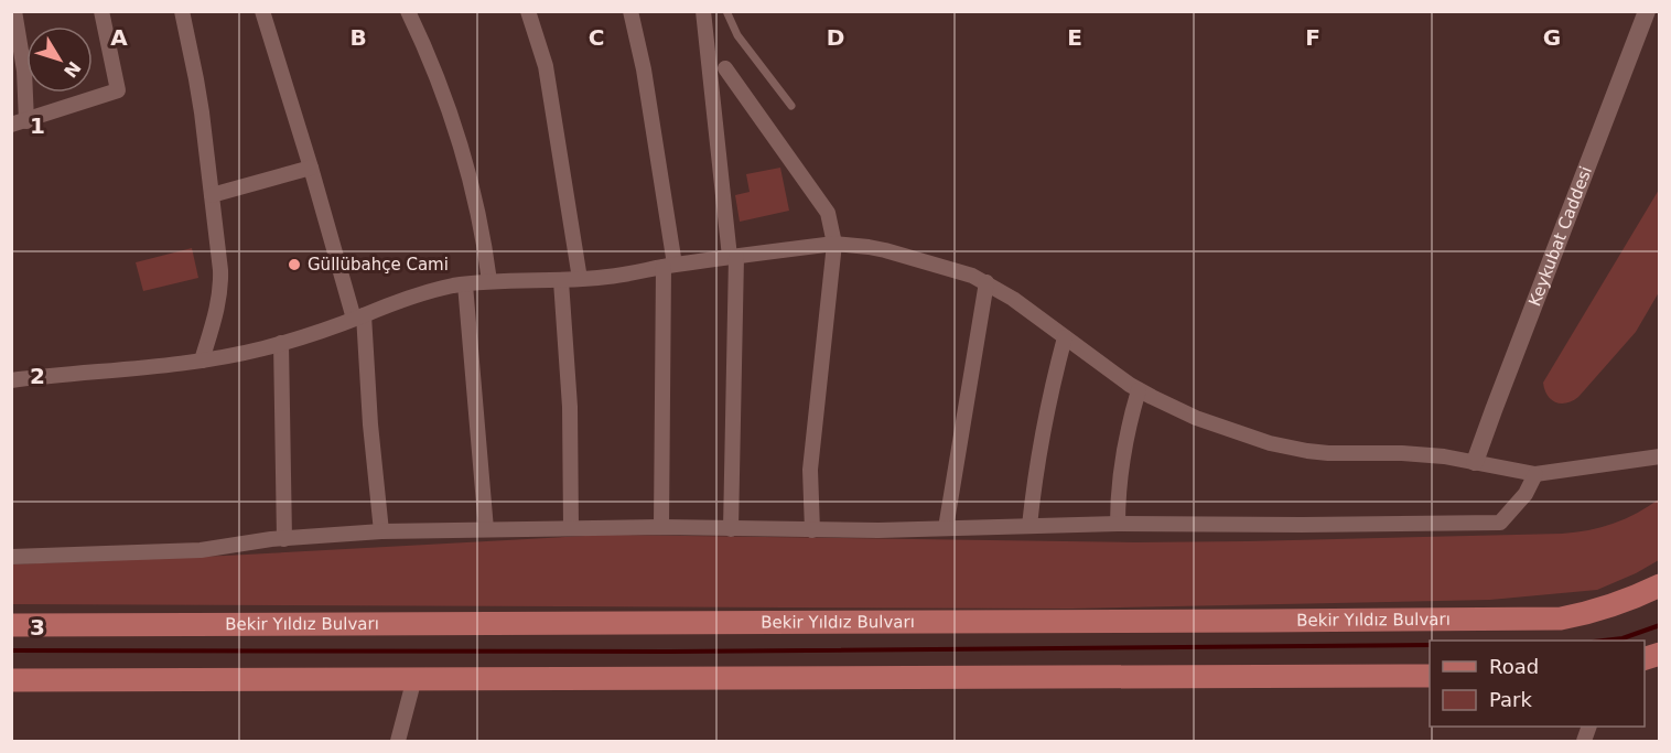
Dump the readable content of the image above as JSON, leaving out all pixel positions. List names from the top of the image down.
{
  "streets": {
    "main road": ["Bekir Yıldız Bulvarı"],
    "street": ["Keykubat Caddesi"]
  },
  "places": ["Güllübahçe Cami"],
  "legend": ["Road", "Park"],
  "north": "bottom right",
  "grid": {
    "columns": [
      "A",
      "B",
      "C",
      "D",
      "E",
      "F",
      "G"
    ],
    "rows": ["1", "2", "3"]
  }
}
